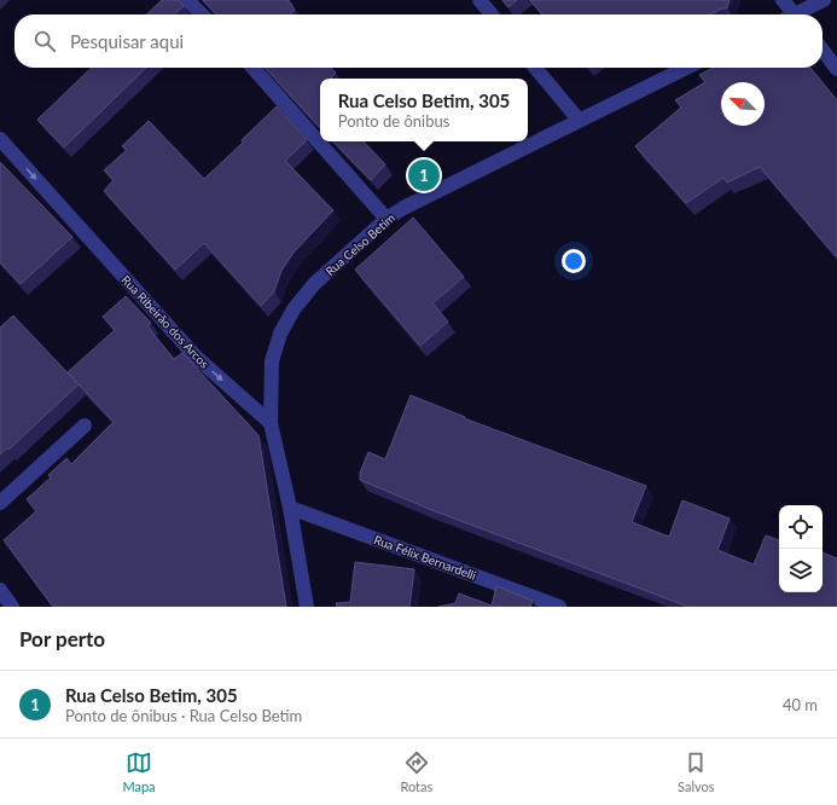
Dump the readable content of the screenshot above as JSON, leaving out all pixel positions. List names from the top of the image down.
{
  "streets": {
    "street": ["Rua Celso Betim", "Rua Ribeirão dos Arcos", "Rua Félix Bernardelli"]
  },
  "crossings": [
    ["Rua Celso Betim", "Rua Ribeirão dos Arcos"]
  ],
  "one_way": ["Rua Ribeirão dos Arcos"],
  "north": "top left",
  "page": {
    "search": "Pesquisar aqui",
    "popup": ["Rua Celso Betim, 305", "Ponto de ônibus"],
    "pins": "1",
    "heading": "Por perto",
    "list": [
      {
        "mark": "1",
        "name": "Rua Celso Betim, 305",
        "note": "Ponto de ônibus · Rua Celso Betim",
        "value": "40 m"
      }
    ],
    "nav": ["Mapa", "Rotas", "Salvos"]
  }
}
